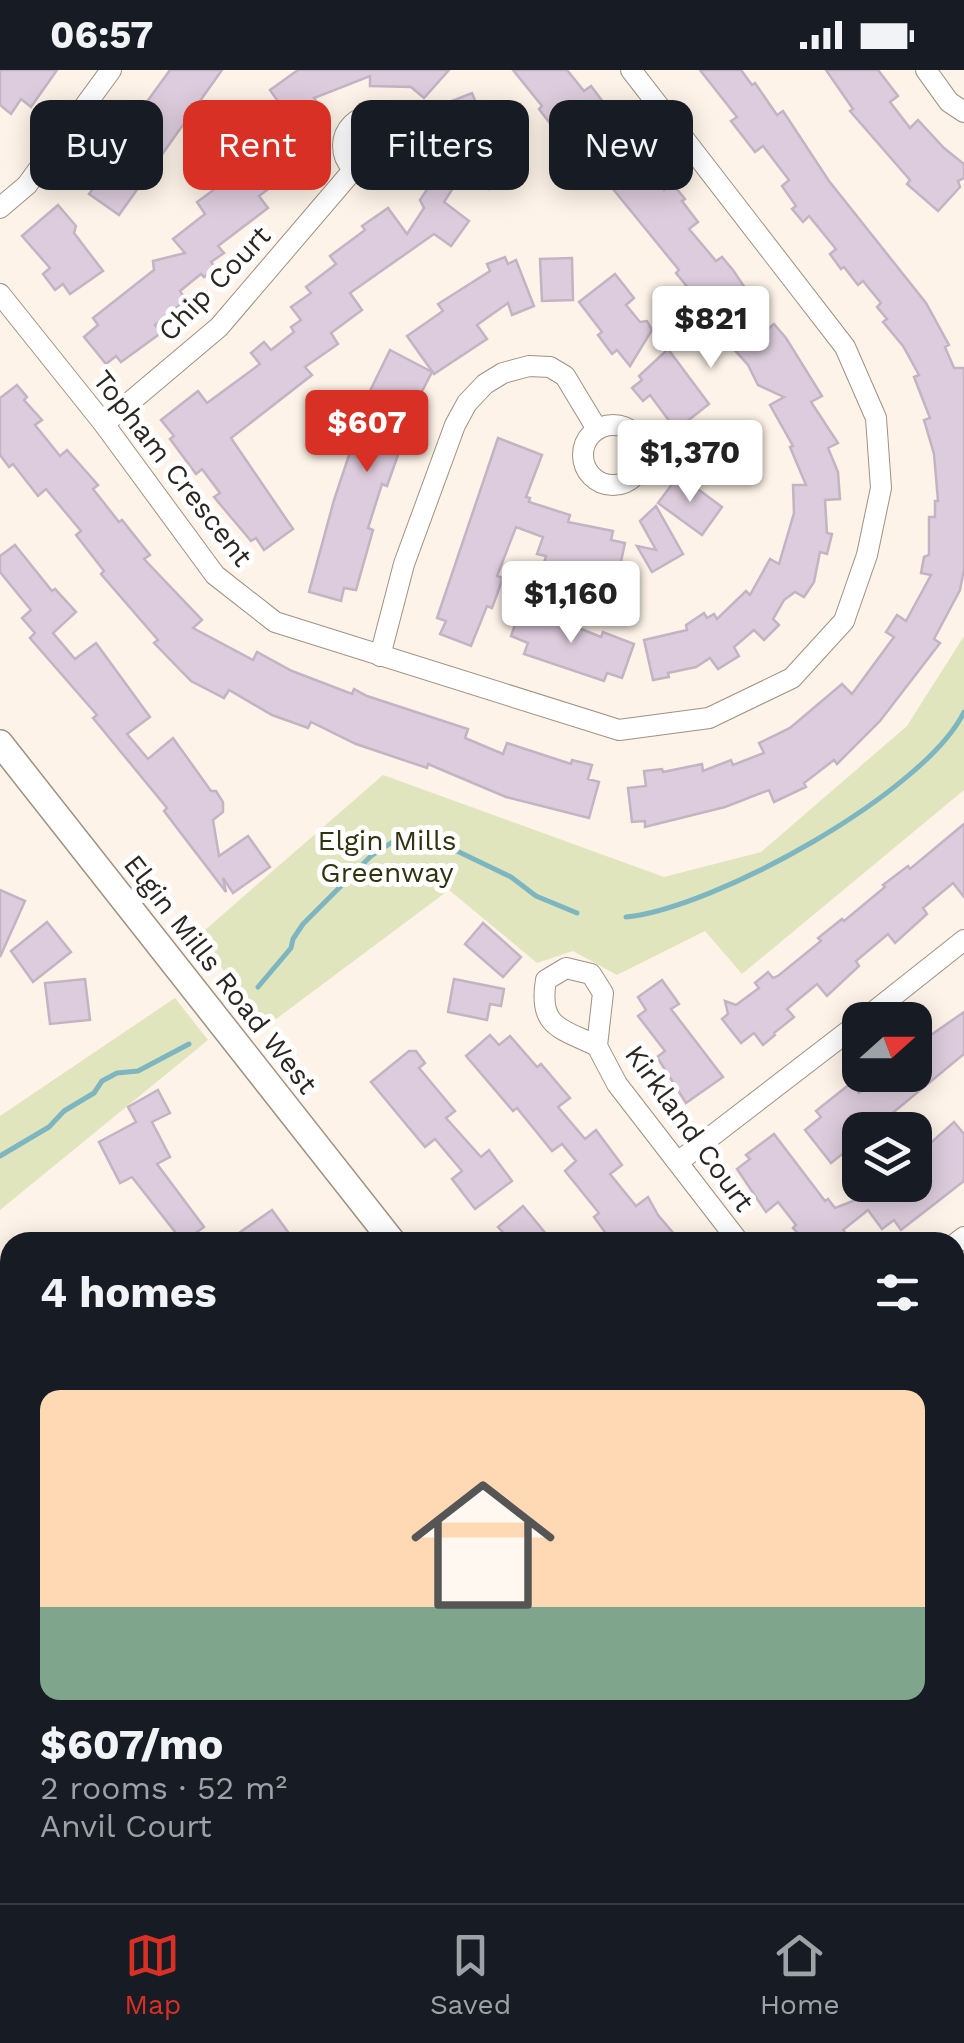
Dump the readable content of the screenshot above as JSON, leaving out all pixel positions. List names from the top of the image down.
{
  "streets": {
    "main road": ["Elgin Mills Road West"],
    "street": ["Chip Court", "Topham Crescent", "Kirkland Court"]
  },
  "crossings": [
    ["Chip Court", "Topham Crescent"]
  ],
  "parks": ["Elgin Mills Greenway"],
  "north": "right",
  "page": {
    "status": "06:57",
    "chip": [
      "Buy",
      "Rent",
      "Filters",
      "New"
    ],
    "price": [
      "$821",
      "$607",
      "$1,370",
      "$1,160"
    ],
    "heading": "4 homes",
    "list": [
      {
        "name": "$607/mo",
        "note": "2 rooms · 52 m² · Anvil Court"
      }
    ],
    "tabs": ["Map", "Saved", "Home"]
  }
}
